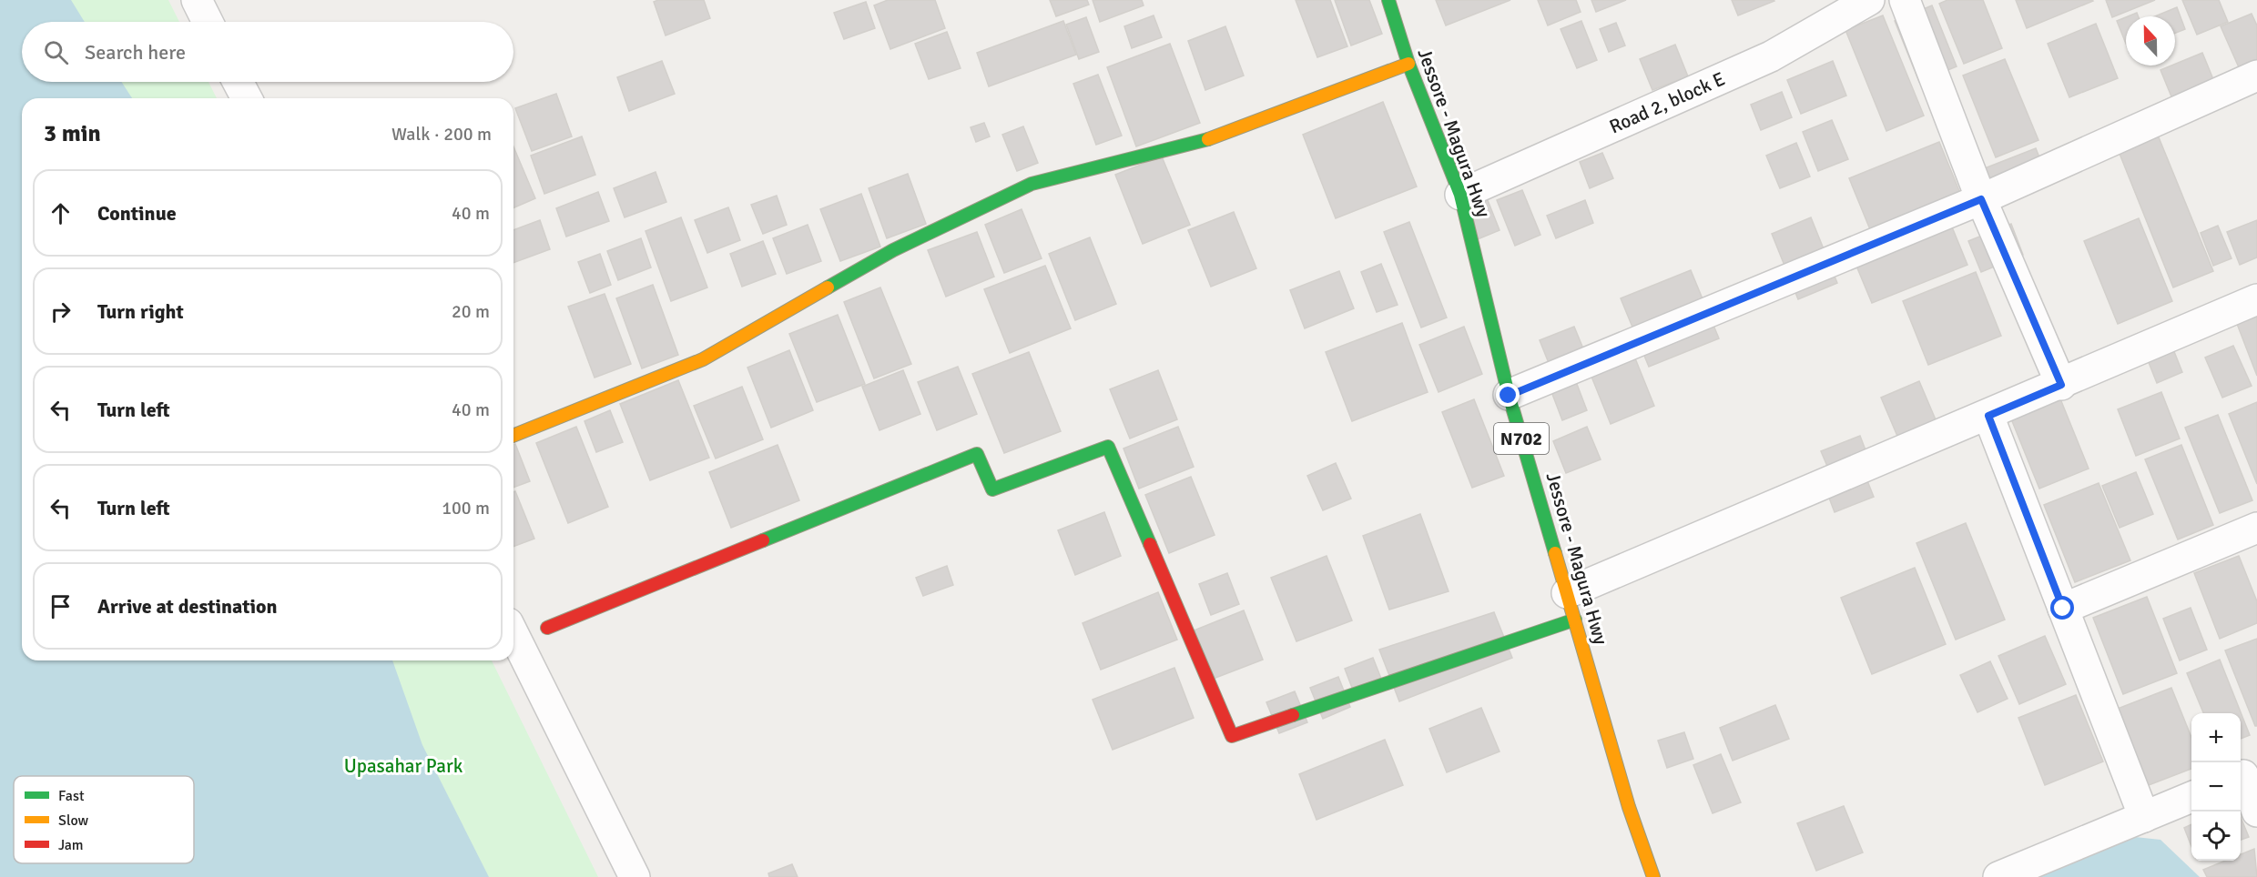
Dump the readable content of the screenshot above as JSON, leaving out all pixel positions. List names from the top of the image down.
{
  "streets": {
    "main road": ["Jessore - Magura Hwy", "N702"],
    "street": ["Road 2, block E"]
  },
  "crossings": [
    ["Road 2, block E", "Jessore - Magura Hwy"]
  ],
  "parks": ["Upasahar Park"],
  "legend": ["Fast", "Slow", "Jam"],
  "north": "top",
  "page": {
    "search": "Search here",
    "heading": ["3 min", "Walk · 200 m"],
    "list": [
      ["Continue", "40 m"],
      ["Turn right", "20 m"],
      ["Turn left", "40 m"],
      ["Turn left", "100 m"],
      "Arrive at destination"
    ],
    "map_buttons": ["+", "−"]
  }
}
